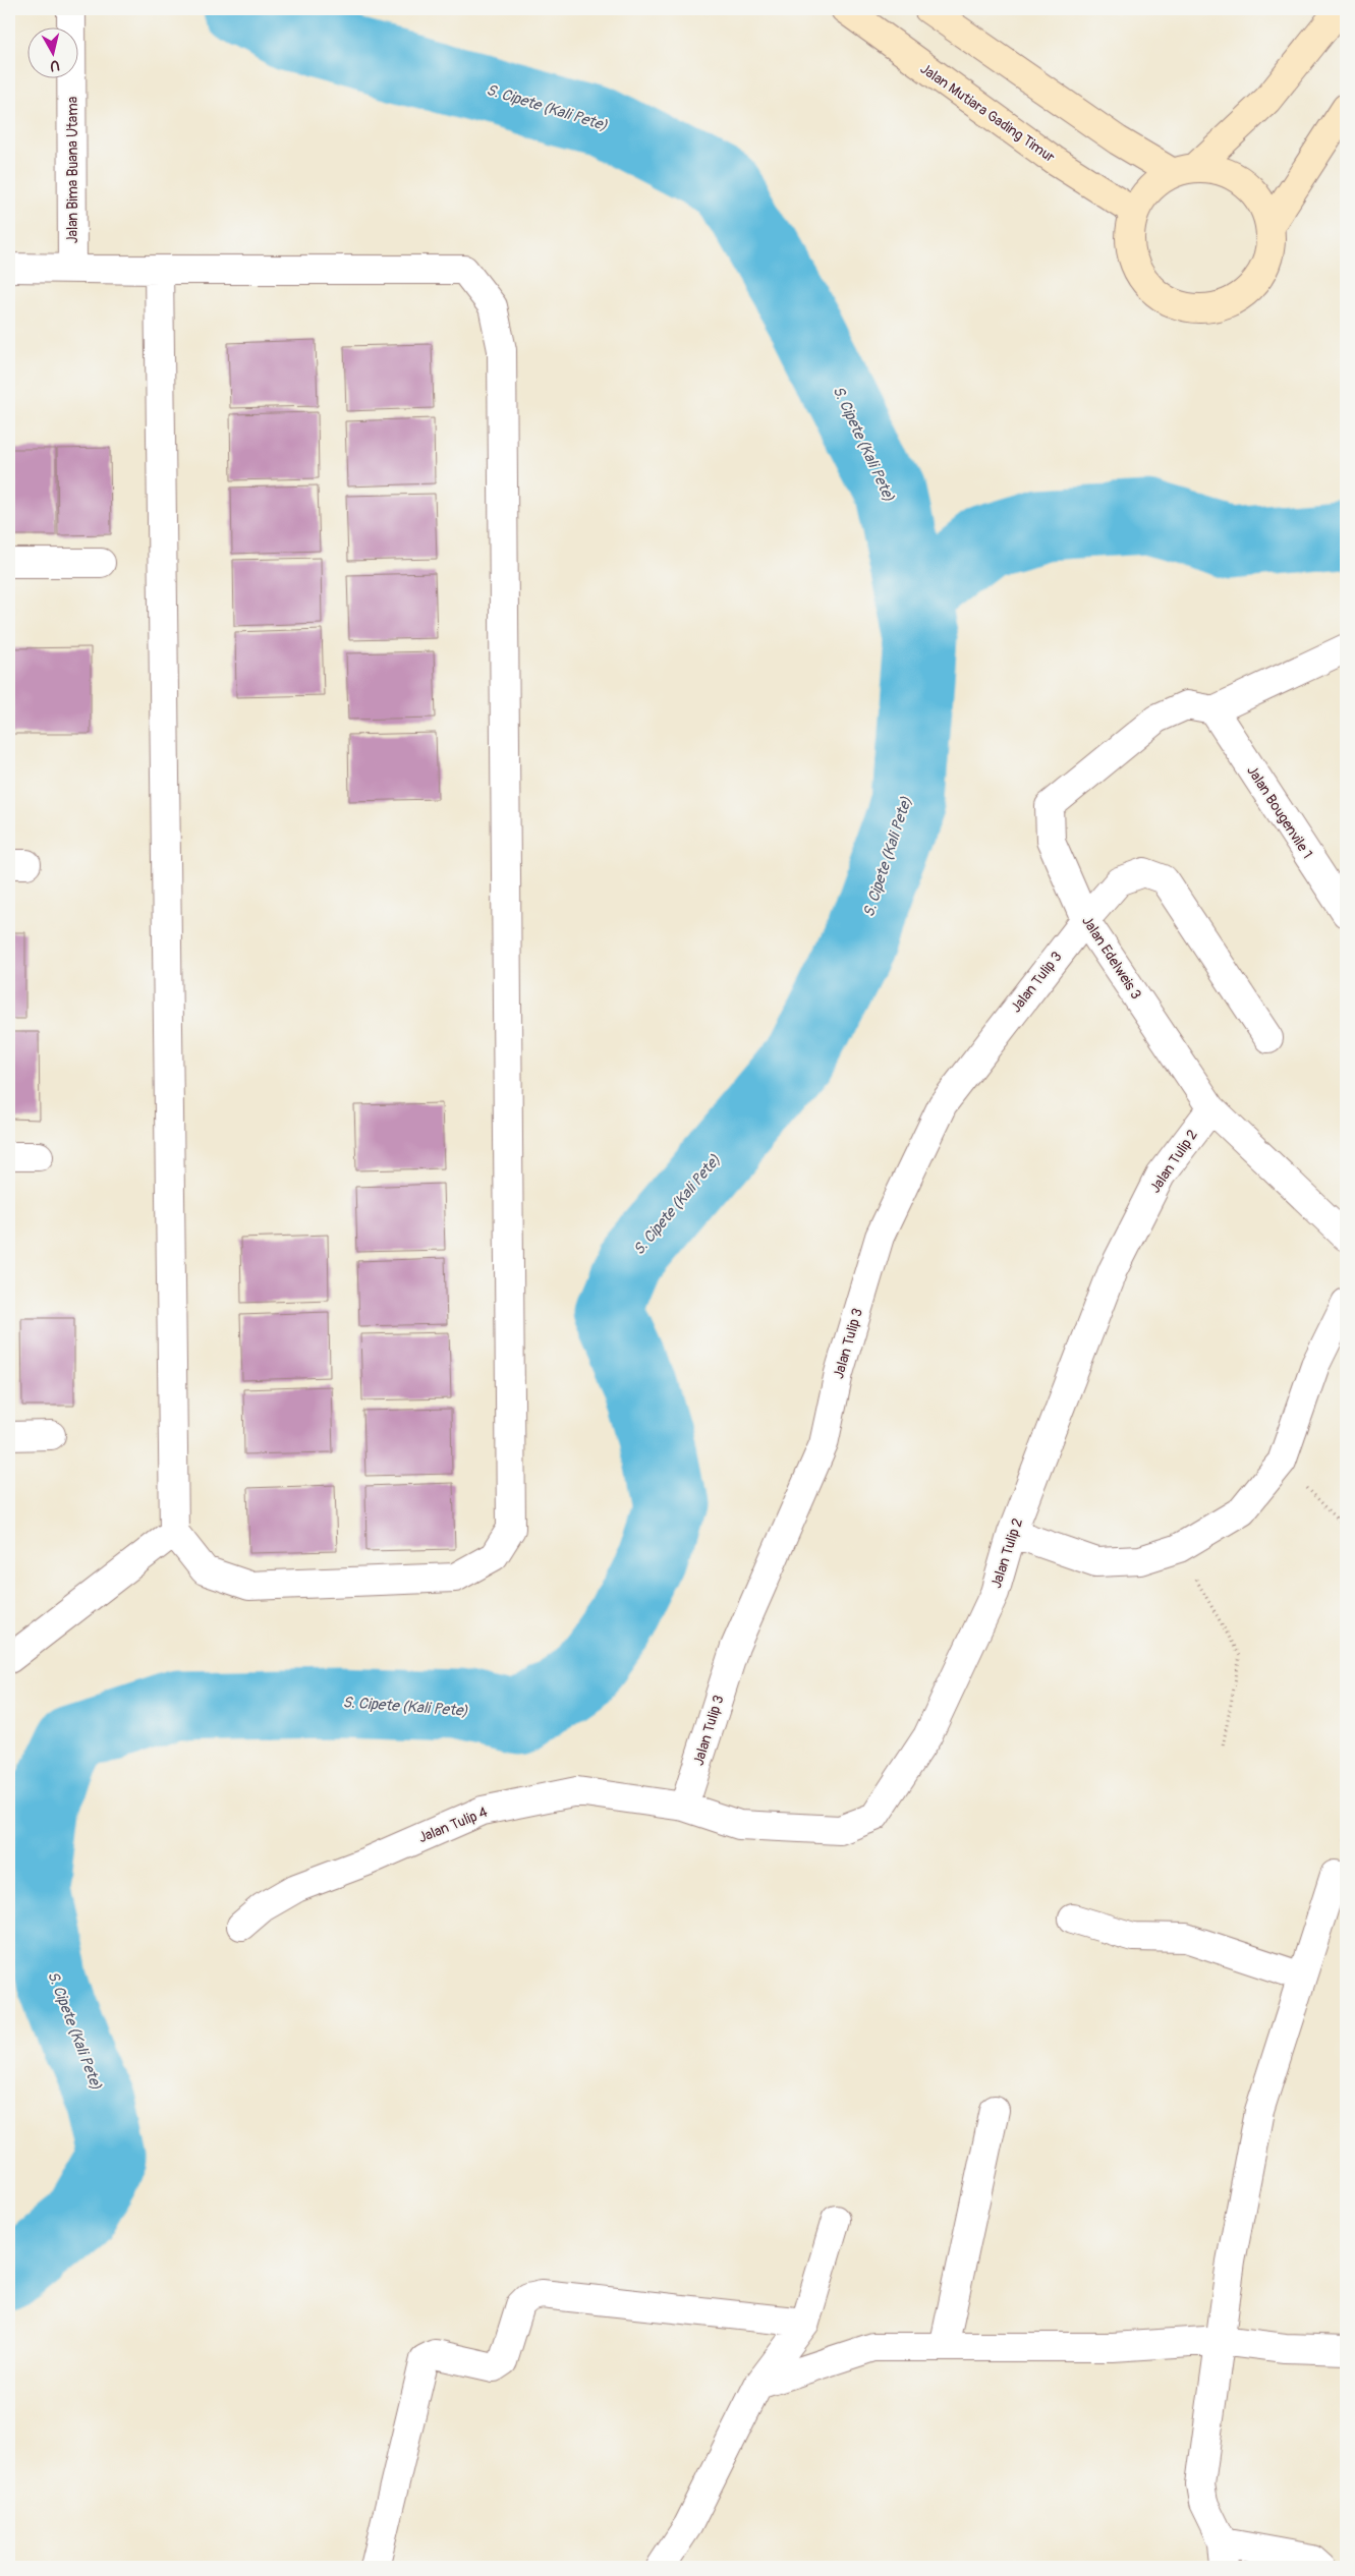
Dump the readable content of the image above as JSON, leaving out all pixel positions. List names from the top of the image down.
{
  "streets": {
    "main road": ["Jalan Mutiara Gading Timur"],
    "street": [
      "Jalan Bima Buana Utama",
      "Jalan Bougenvile 1",
      "Jalan Edelweis 3",
      "Jalan Tulip 3",
      "Jalan Tulip 2",
      "Jalan Tulip 4"
    ]
  },
  "crossings": [
    ["Jalan Bougenvile 1", "Jalan Edelweis 3"],
    ["Jalan Edelweis 3", "Jalan Tulip 3"],
    ["Jalan Edelweis 3", "Jalan Tulip 2"],
    ["Jalan Tulip 3", "Jalan Tulip 2"],
    ["Jalan Tulip 3", "Jalan Tulip 4"],
    ["Jalan Tulip 2", "Jalan Tulip 4"]
  ],
  "water": ["S. Cipete (Kali Pete)"],
  "north": "bottom"
}
